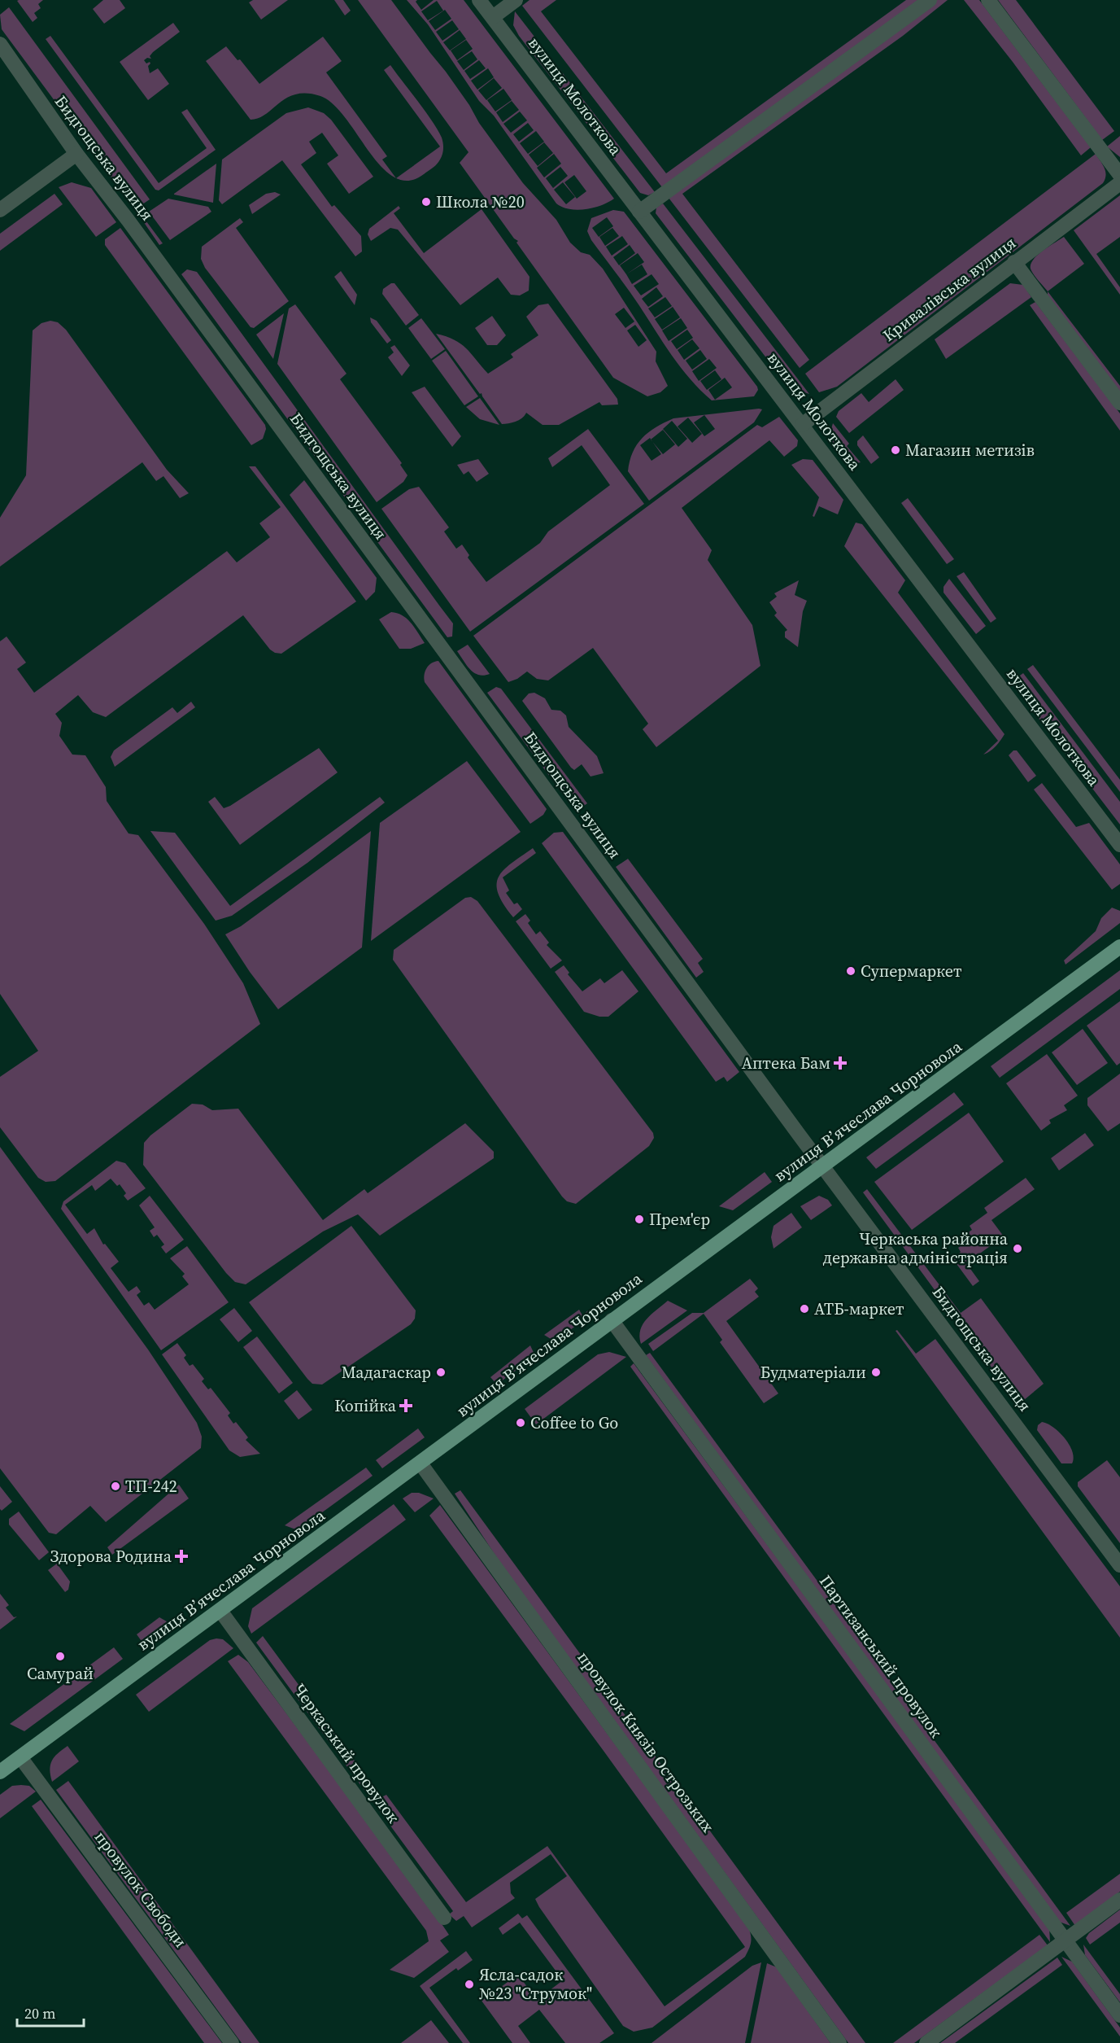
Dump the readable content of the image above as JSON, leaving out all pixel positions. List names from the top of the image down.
{
  "streets": {
    "main road": ["вулиця Вʼячеслава Чорновола"],
    "street": [
      "вулиця Молоткова",
      "Бидгощська вулиця",
      "Кривалівська вулиця",
      "Партизанський провулок",
      "провулок Князів Острозьких",
      "Черкаський провулок",
      "провулок Свободи"
    ]
  },
  "crossings": [
    ["вулиця Молоткова", "Кривалівська вулиця"],
    ["Бидгощська вулиця", "вулиця Вʼячеслава Чорновола"],
    ["вулиця Вʼячеслава Чорновола", "Партизанський провулок"],
    ["вулиця Вʼячеслава Чорновола", "провулок Князів Острозьких"],
    ["вулиця Вʼячеслава Чорновола", "Черкаський провулок"],
    ["вулиця Вʼячеслава Чорновола", "провулок Свободи"]
  ],
  "places": {
    "other": [
      "Школа №20",
      "Магазин метизів",
      "Супермаркет",
      "Прем'єр",
      "Черкаська районна державна адміністрація",
      "АТБ-маркет",
      "Мадагаскар",
      "Будматеріали",
      "Coffee to Go",
      "ТП-242",
      "Самурай",
      "Ясла-садок №23 \"Струмок\""
    ],
    "health": ["Аптека Бам", "Копійка", "Здорова Родина"]
  },
  "scale_bar": "20 m"
}
